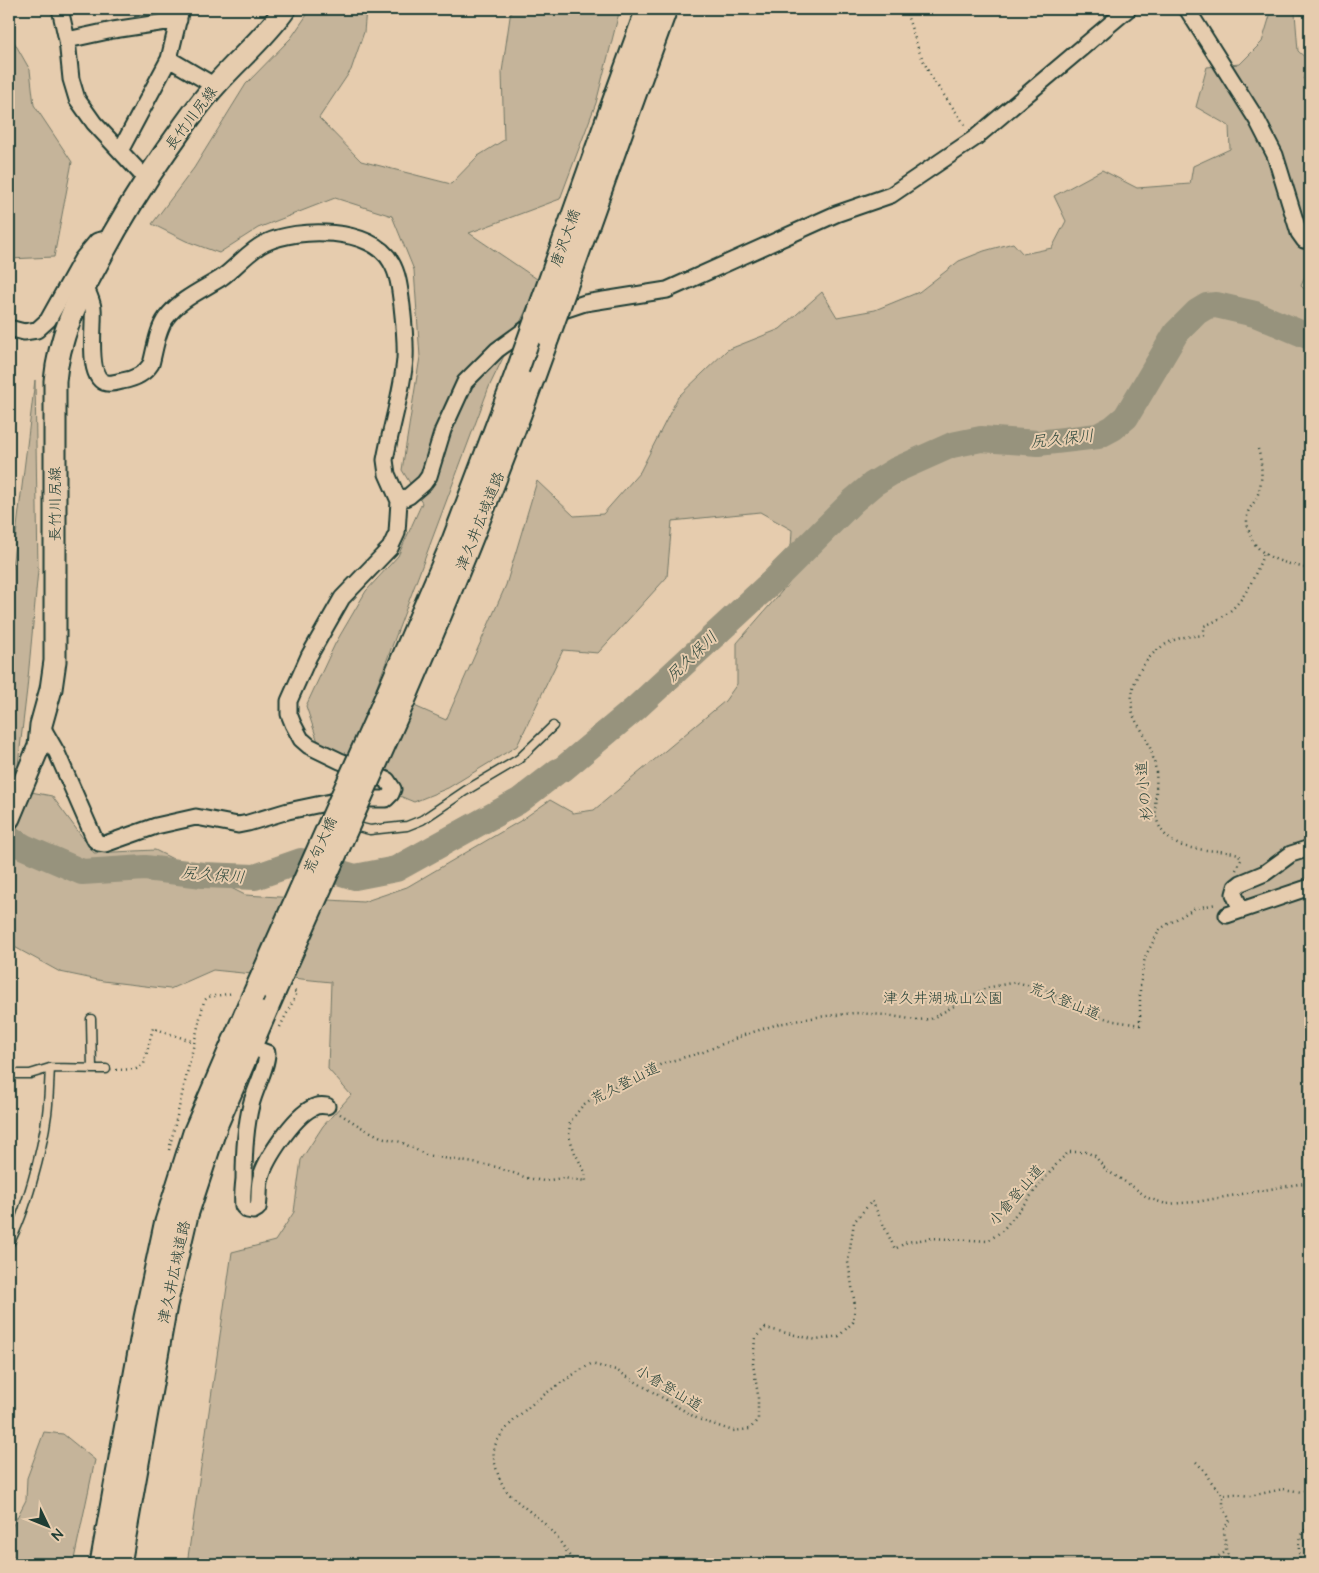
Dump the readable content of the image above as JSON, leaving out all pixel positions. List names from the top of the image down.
{
  "streets": {
    "main road": [
      "長竹川尻線",
      "唐沢大橋",
      "津久井広域道路",
      "荒句大橋"
    ],
    "path": ["杉の小道", "荒久登山道", "小倉登山道"]
  },
  "crossings": [
    ["唐沢大橋", "津久井広域道路"],
    ["津久井広域道路", "荒句大橋"]
  ],
  "water": ["尻久保川"],
  "parks": ["津久井湖城山公園"],
  "north": "bottom right"
}
